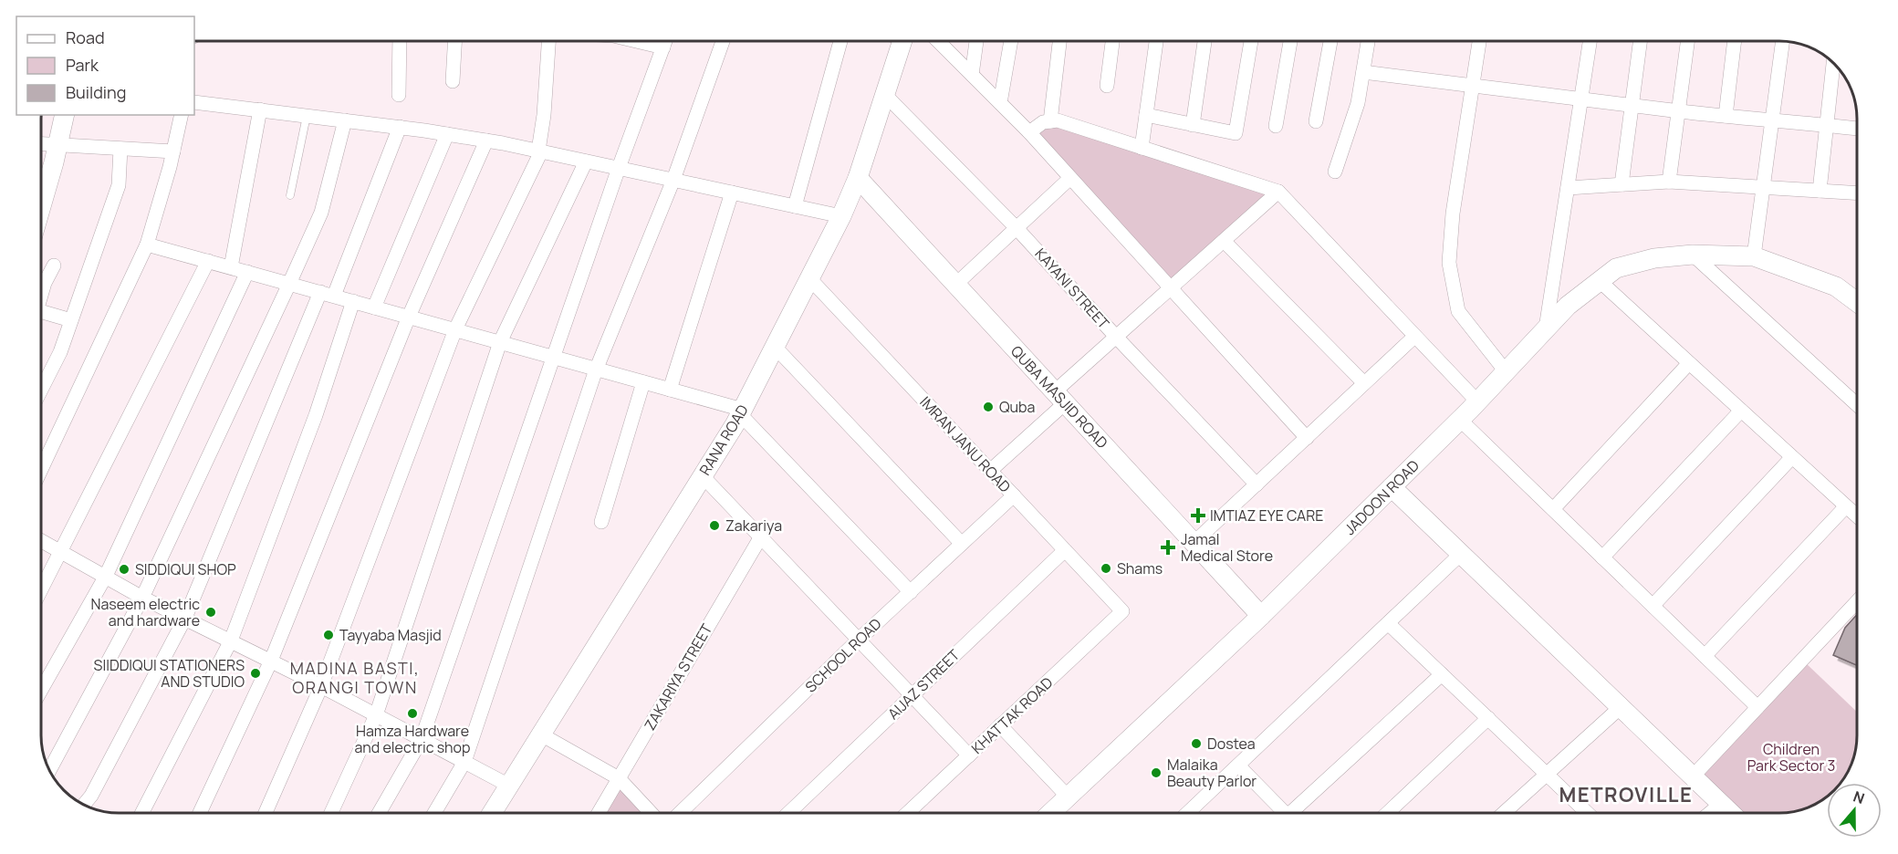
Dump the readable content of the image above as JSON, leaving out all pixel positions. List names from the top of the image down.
{
  "streets": {
    "street": [
      "KAYANI STREET",
      "QUBA MASJID ROAD",
      "RANA ROAD",
      "IMRAN JANU ROAD",
      "JADOON ROAD",
      "SCHOOL ROAD",
      "ZAKARIYA STREET",
      "AIJAZ STREET",
      "KHATTAK ROAD"
    ]
  },
  "crossings": [
    ["KAYANI STREET", "RANA ROAD"],
    ["QUBA MASJID ROAD", "RANA ROAD"],
    ["QUBA MASJID ROAD", "JADOON ROAD"],
    ["RANA ROAD", "IMRAN JANU ROAD"],
    ["IMRAN JANU ROAD", "SCHOOL ROAD"],
    ["IMRAN JANU ROAD", "AIJAZ STREET"],
    ["IMRAN JANU ROAD", "KHATTAK ROAD"]
  ],
  "districts": ["MADINA BASTI, ORANGI TOWN", "METROVILLE"],
  "parks": ["Children Park Sector 3"],
  "places": {
    "other": [
      "Quba",
      "Zakariya",
      "Shams",
      "SIDDIQUI SHOP",
      "Naseem electric and hardware",
      "Tayyaba Masjid",
      "SIIDDIQUI STATIONERS AND STUDIO",
      "Hamza Hardware and electric shop",
      "Dostea",
      "Malaika Beauty Parlor"
    ],
    "health": ["IMTIAZ EYE CARE", "Jamal Medical Store"]
  },
  "legend": ["Road", "Park", "Building"],
  "north": "top"
}
